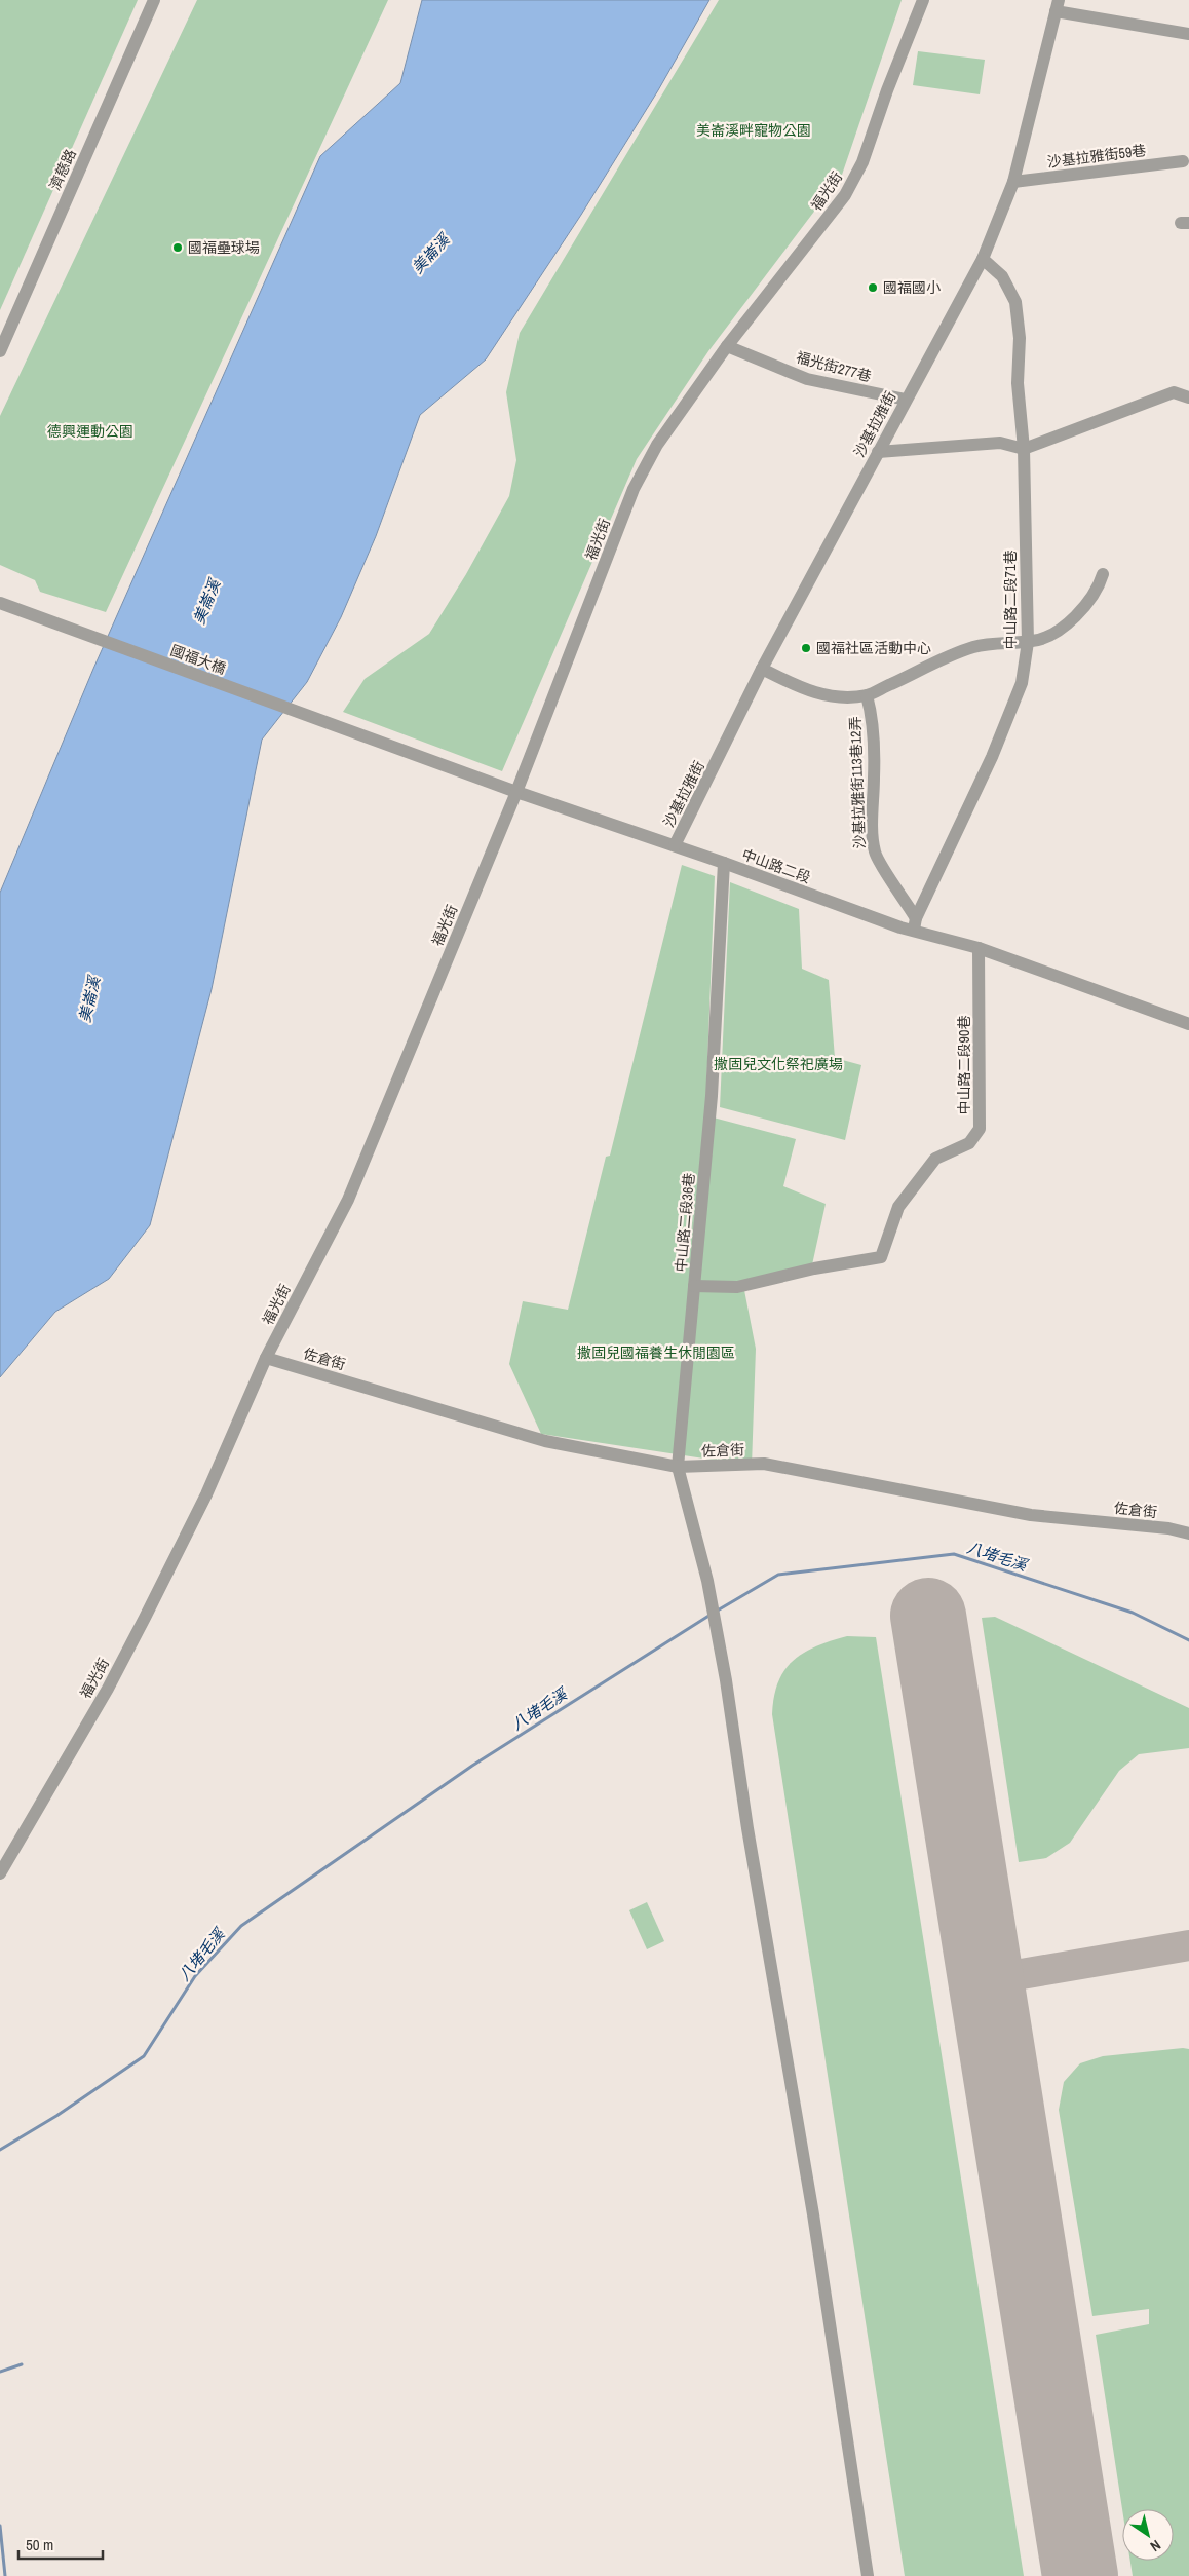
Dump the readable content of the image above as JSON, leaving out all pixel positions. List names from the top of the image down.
{
  "streets": {
    "street": [
      "沙基拉雅街59巷",
      "濟慈路",
      "福光街",
      "福光街277巷",
      "沙基拉雅街",
      "中山路二段71巷",
      "國福大橋",
      "沙基拉雅街113巷12弄",
      "中山路二段",
      "中山路二段90巷",
      "中山路二段36巷",
      "佐倉街"
    ]
  },
  "crossings": [
    ["沙基拉雅街59巷", "沙基拉雅街"],
    ["福光街", "福光街277巷"],
    ["福光街", "中山路二段"],
    ["福光街", "佐倉街"],
    ["福光街277巷", "沙基拉雅街"],
    ["沙基拉雅街", "中山路二段71巷"],
    ["沙基拉雅街", "中山路二段"],
    ["中山路二段71巷", "沙基拉雅街113巷12弄"],
    ["中山路二段71巷", "中山路二段"],
    ["國福大橋", "中山路二段"],
    ["沙基拉雅街113巷12弄", "中山路二段"],
    ["中山路二段", "中山路二段90巷"],
    ["中山路二段", "中山路二段36巷"],
    ["中山路二段90巷", "中山路二段36巷"],
    ["中山路二段36巷", "佐倉街"]
  ],
  "water": ["美崙溪", "八堵毛溪"],
  "parks": [
    "美崙溪畔寵物公園",
    "德興運動公園",
    "撒固兒文化祭祀廣場",
    "撒固兒國福養生休閒園區"
  ],
  "places": ["國福壘球場", "國福國小", "國福社區活動中心"],
  "scale_bar": "50 m",
  "north": "bottom right"
}
